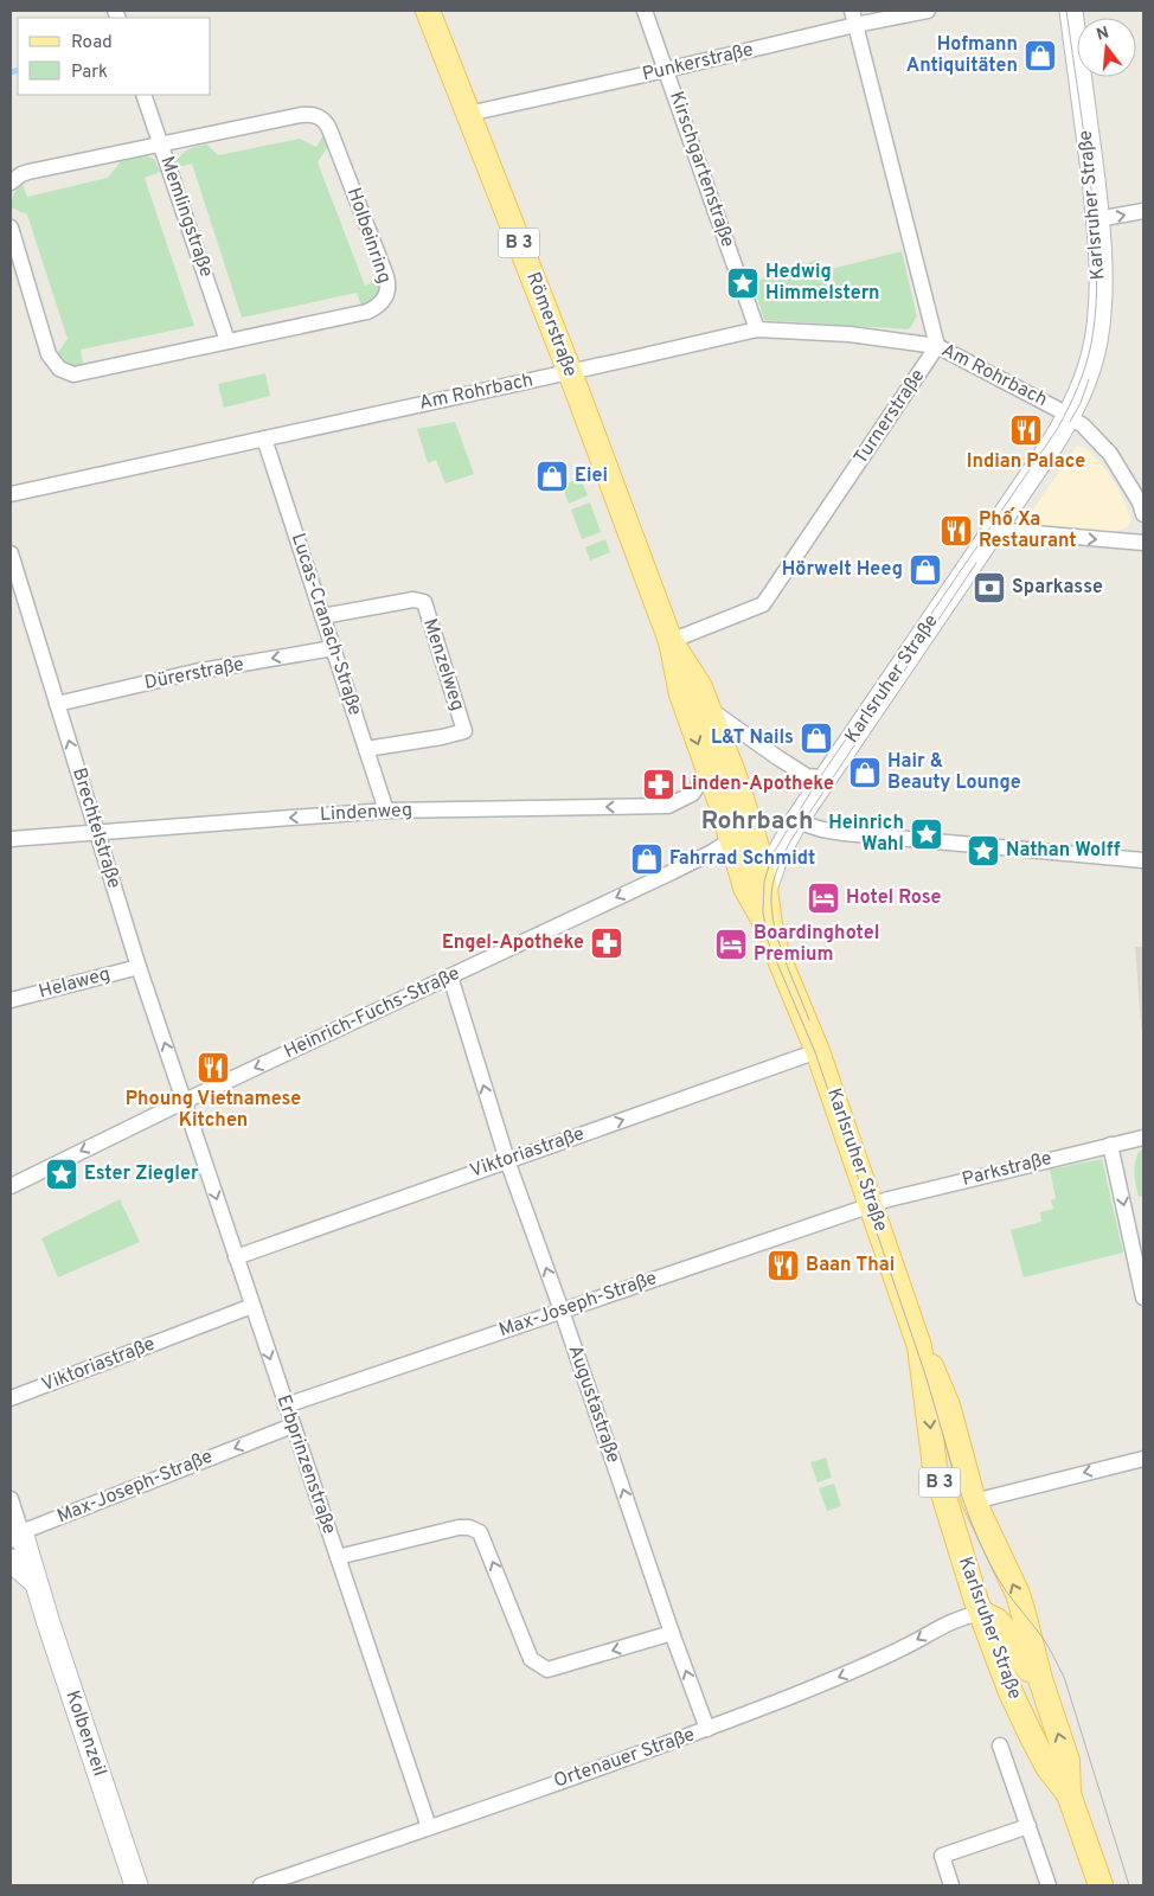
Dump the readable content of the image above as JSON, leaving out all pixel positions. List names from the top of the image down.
{
  "streets": {
    "main road": [
      "Karlsruher Straße",
      "B 3",
      "Römerstraße",
      "Kolbenzeil"
    ],
    "street": [
      "Punkerstraße",
      "Kirschgartenstraße",
      "Memlingstraße",
      "Holbeinring",
      "Am Rohrbach",
      "Turnerstraße",
      "Lucas-Cranach-Straße",
      "Menzelweg",
      "Dürerstraße",
      "Lindenweg",
      "Brechtelstraße",
      "Helaweg",
      "Heinrich-Fuchs-Straße",
      "Viktoriastraße",
      "Parkstraße",
      "Max-Joseph-Straße",
      "Augustastraße",
      "Erbprinzenstraße",
      "Ortenauer Straße"
    ]
  },
  "crossings": [
    ["Punkerstraße", "Kirschgartenstraße"],
    ["Punkerstraße", "Römerstraße"],
    ["Kirschgartenstraße", "Am Rohrbach"],
    ["Karlsruher Straße", "B 3"],
    ["Karlsruher Straße", "Römerstraße"],
    ["Karlsruher Straße", "Am Rohrbach"],
    ["Karlsruher Straße", "Viktoriastraße"],
    ["Karlsruher Straße", "Parkstraße"],
    ["Karlsruher Straße", "Max-Joseph-Straße"],
    ["Karlsruher Straße", "Ortenauer Straße"],
    ["Memlingstraße", "Holbeinring"],
    ["B 3", "Ortenauer Straße"],
    ["Römerstraße", "Am Rohrbach"],
    ["Römerstraße", "Turnerstraße"],
    ["Römerstraße", "Lindenweg"],
    ["Römerstraße", "Heinrich-Fuchs-Straße"],
    ["Am Rohrbach", "Turnerstraße"],
    ["Am Rohrbach", "Lucas-Cranach-Straße"],
    ["Lucas-Cranach-Straße", "Menzelweg"],
    ["Lucas-Cranach-Straße", "Dürerstraße"],
    ["Lucas-Cranach-Straße", "Lindenweg"],
    ["Dürerstraße", "Brechtelstraße"],
    ["Lindenweg", "Brechtelstraße"],
    ["Brechtelstraße", "Helaweg"],
    ["Brechtelstraße", "Heinrich-Fuchs-Straße"],
    ["Brechtelstraße", "Erbprinzenstraße"],
    ["Heinrich-Fuchs-Straße", "Augustastraße"],
    ["Heinrich-Fuchs-Straße", "Erbprinzenstraße"],
    ["Viktoriastraße", "Augustastraße"],
    ["Viktoriastraße", "Erbprinzenstraße"],
    ["Parkstraße", "Max-Joseph-Straße"],
    ["Max-Joseph-Straße", "Augustastraße"],
    ["Max-Joseph-Straße", "Erbprinzenstraße"],
    ["Max-Joseph-Straße", "Kolbenzeil"],
    ["Augustastraße", "Ortenauer Straße"],
    ["Erbprinzenstraße", "Ortenauer Straße"]
  ],
  "one_way": [
    "Dürerstraße",
    "Lindenweg",
    "Brechtelstraße",
    "Heinrich-Fuchs-Straße",
    "Viktoriastraße",
    "Augustastraße",
    "Erbprinzenstraße",
    "Ortenauer Straße"
  ],
  "districts": ["Rohrbach"],
  "places": {
    "shop": [
      "Hofmann Antiquitäten",
      "Eiei",
      "Hörwelt Heeg",
      "L&T Nails",
      "Hair & Beauty Lounge",
      "Fahrrad Schmidt"
    ],
    "place": [
      "Hedwig Himmelstern",
      "Heinrich Wahl",
      "Nathan Wolff",
      "Ester Ziegler"
    ],
    "restaurant": [
      "Indian Palace",
      "Phố Xa Restaurant",
      "Phoung Vietnamese Kitchen",
      "Baan Thai"
    ],
    "bank": ["Sparkasse"],
    "pharmacy": ["Linden-Apotheke", "Engel-Apotheke"],
    "hotel": ["Hotel Rose", "Boardinghotel Premium"]
  },
  "legend": ["Road", "Park"],
  "north": "top"
}
